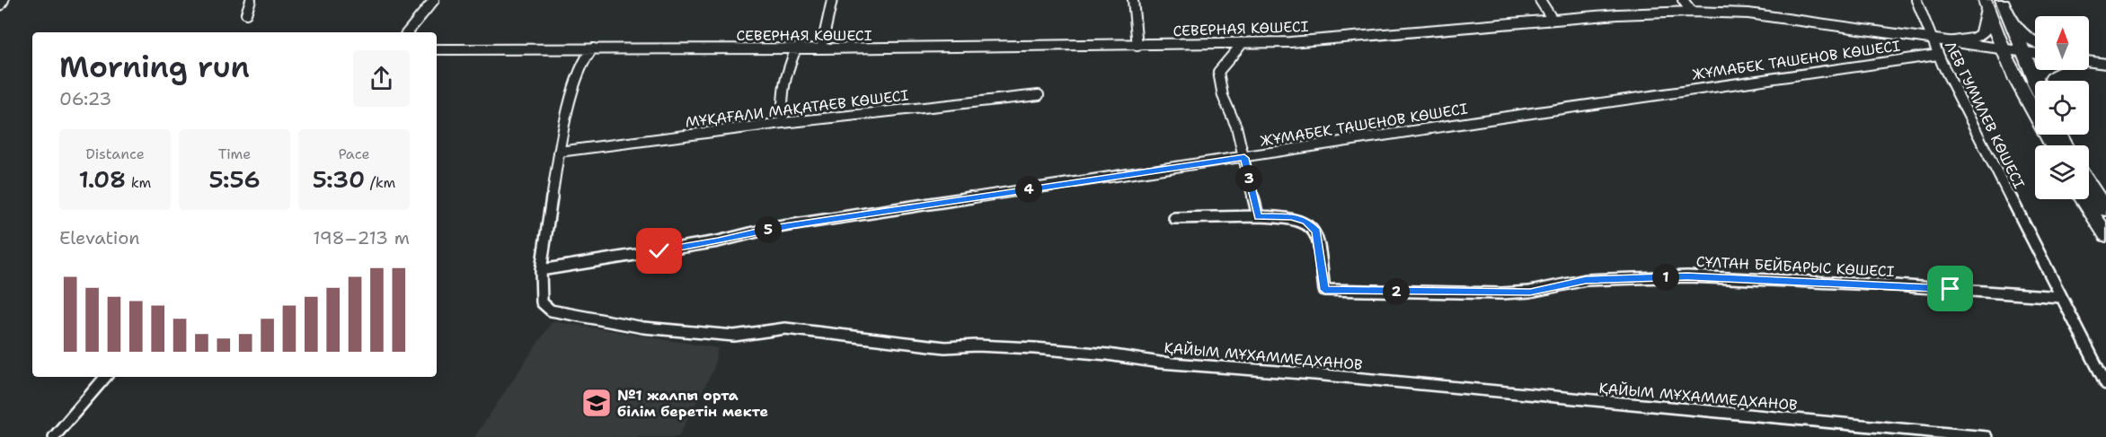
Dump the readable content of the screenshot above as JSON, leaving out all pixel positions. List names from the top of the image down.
{
  "streets": {
    "street": [
      "СЕВЕРНАЯ КӨШЕСІ",
      "ЖҰМАБЕК ТАШЕНОВ КӨШЕСІ",
      "МҰҚАҒАЛИ МАҚАТАЕВ КӨШЕСІ",
      "ЛЕВ ГУМИЛЕВ КӨШЕСІ",
      "СҰЛТАН БЕЙБАРЫС КӨШЕСІ",
      "ҚАЙЫМ МҰХАММЕДХАНОВ"
    ]
  },
  "crossings": [
    ["СЕВЕРНАЯ КӨШЕСІ", "ЛЕВ ГУМИЛЕВ КӨШЕСІ"],
    ["ЖҰМАБЕК ТАШЕНОВ КӨШЕСІ", "ЛЕВ ГУМИЛЕВ КӨШЕСІ"],
    ["ЖҰМАБЕК ТАШЕНОВ КӨШЕСІ", "ҚАЙЫМ МҰХАММЕДХАНОВ"],
    ["ЛЕВ ГУМИЛЕВ КӨШЕСІ", "СҰЛТАН БЕЙБАРЫС КӨШЕСІ"]
  ],
  "places": {
    "school or university": ["№1 жалпы орта білім беретін мекте"]
  },
  "north": "top",
  "page": {
    "heading": ["Morning run", "06:23"],
    "stats": [
      ["Distance", "1.08 km"],
      ["Time", "5:56"],
      ["Pace", "5:30 /km"]
    ],
    "pins": [
      "3",
      "4",
      "5",
      "1",
      "2"
    ],
    "chart": ["Elevation", "198–213 m"]
  }
}
